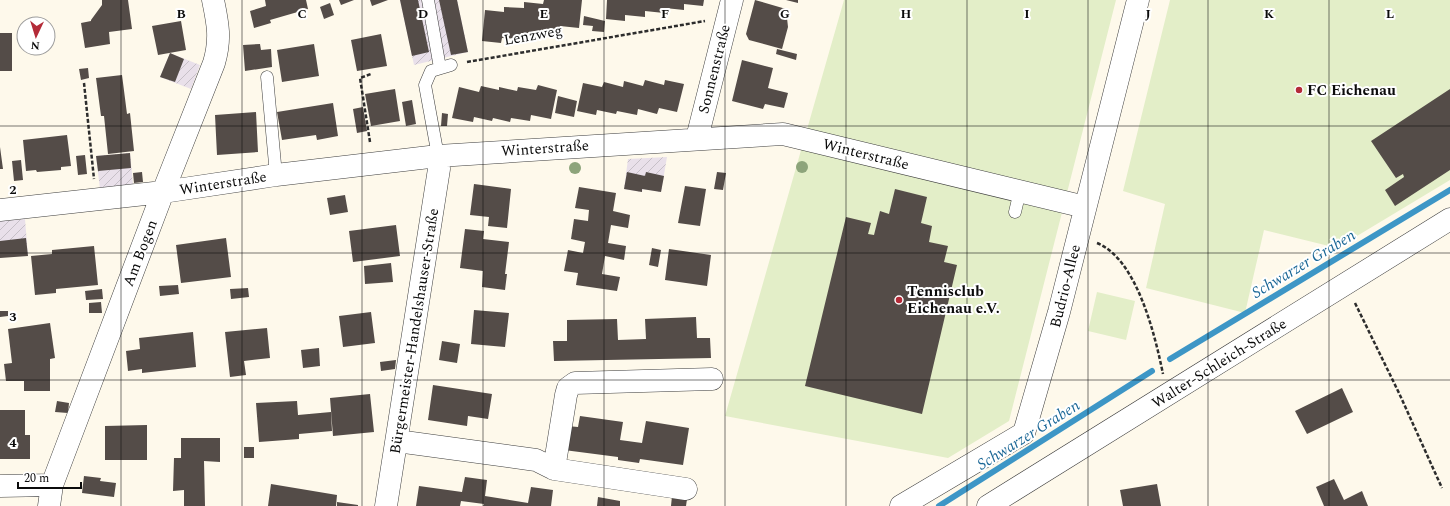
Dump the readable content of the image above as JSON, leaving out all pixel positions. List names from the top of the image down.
{
  "streets": {
    "street": [
      "Sonnenstraße",
      "Winterstraße",
      "Am Bogen",
      "Budrio-Allee",
      "Bürgermeister-Handelshauser-Straße",
      "Walter-Schleich-Straße"
    ],
    "path": ["Lenzweg"]
  },
  "crossings": [
    ["Lenzweg", "Sonnenstraße"],
    ["Sonnenstraße", "Winterstraße"],
    ["Winterstraße", "Am Bogen"],
    ["Winterstraße", "Budrio-Allee"],
    ["Winterstraße", "Bürgermeister-Handelshauser-Straße"]
  ],
  "water": ["Schwarzer Graben"],
  "places": ["FC Eichenau", "Tennisclub Eichenau e.V."],
  "scale_bar": "20 m",
  "north": "bottom",
  "grid": {
    "columns": [
      "B",
      "C",
      "D",
      "E",
      "F",
      "G",
      "H",
      "I",
      "J",
      "K",
      "L"
    ],
    "rows": ["2", "3", "4"]
  }
}
